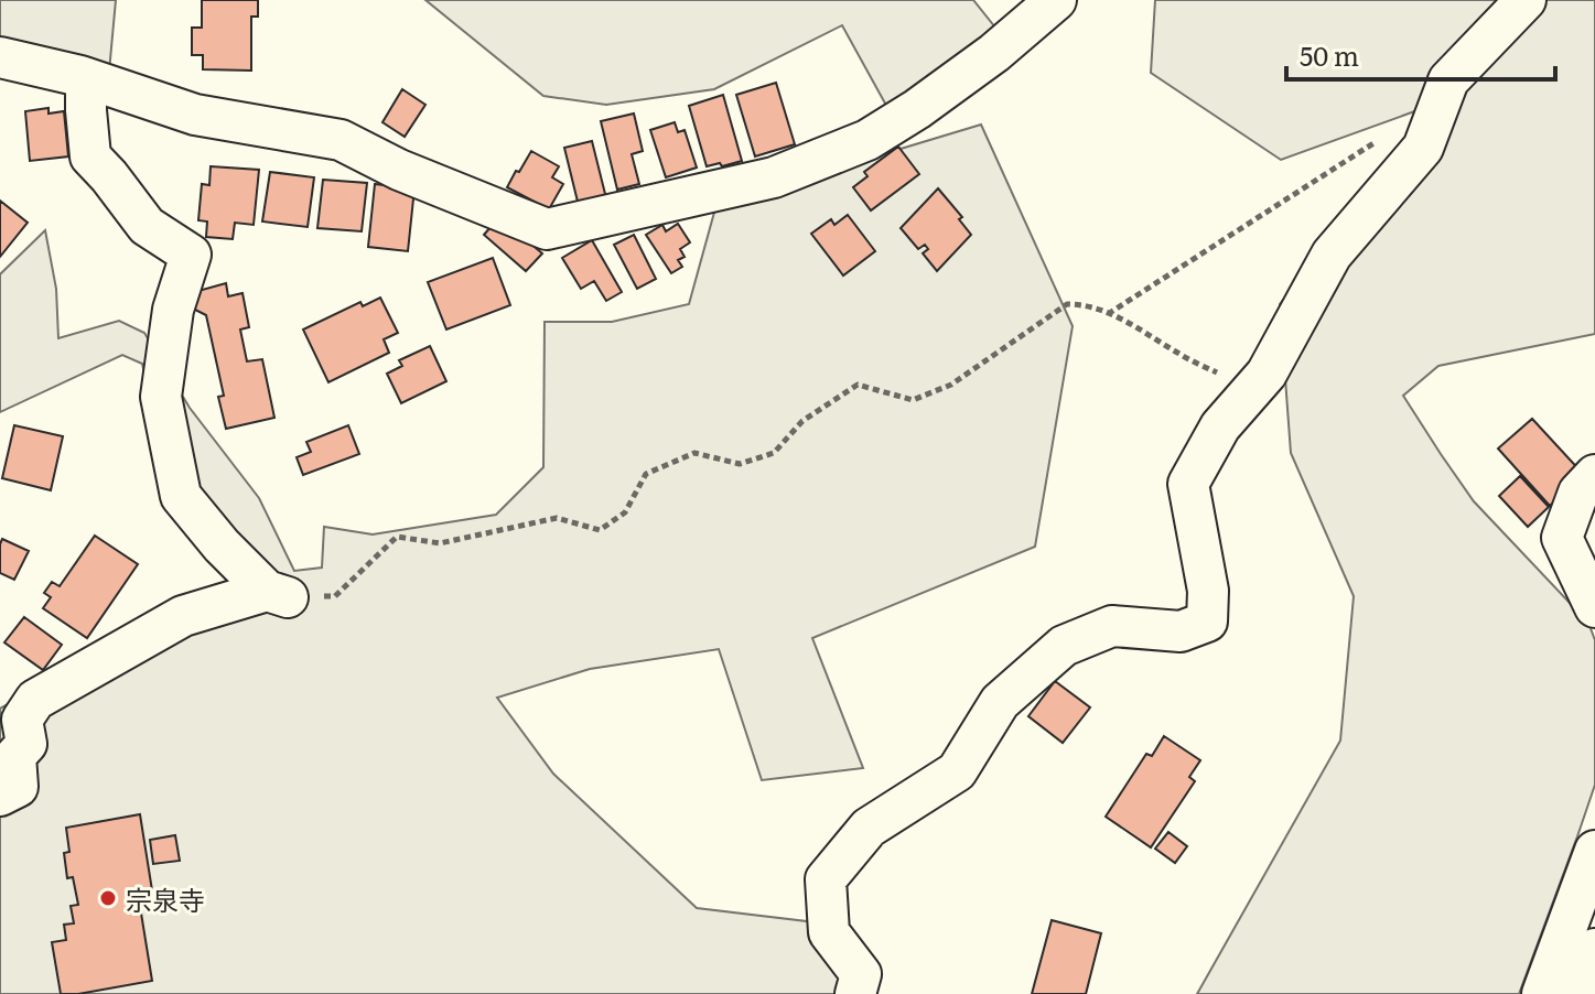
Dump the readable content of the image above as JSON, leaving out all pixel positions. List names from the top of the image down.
{
  "places": ["宗泉寺"],
  "scale_bar": "50 m"
}
